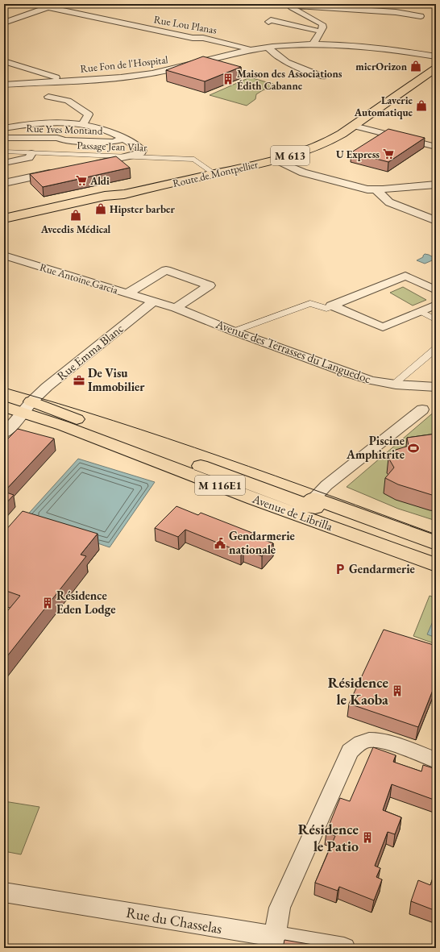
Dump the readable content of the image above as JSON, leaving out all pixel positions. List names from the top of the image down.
{
  "streets": {
    "main road": [
      "M 613",
      "Route de Montpellier",
      "M 116E1",
      "Avenue de Librilla"
    ],
    "street": [
      "Rue Lou Planas",
      "Rue Fon de l'Hospital",
      "Rue Yves Montand",
      "Passage Jean Vilar",
      "Rue Antoine Garcia",
      "Avenue des Terrasses du Languedoc",
      "Rue Emma Blanc",
      "Rue du Chasselas"
    ]
  },
  "crossings": [
    ["Rue Lou Planas", "Rue Fon de l'Hospital"],
    ["Passage Jean Vilar", "Route de Montpellier"],
    ["Rue Antoine Garcia", "Avenue des Terrasses du Languedoc"],
    ["Rue Antoine Garcia", "Rue Emma Blanc"],
    ["Avenue des Terrasses du Languedoc", "Rue Emma Blanc"],
    ["Rue Emma Blanc", "Avenue de Librilla"],
    ["M 116E1", "Avenue de Librilla"]
  ],
  "places": {
    "shop": [
      "micrOrizon",
      "Laverie Automatique",
      "Hipster barber",
      "Aveedis Médical"
    ],
    "building": [
      "Maison des Associations Édith Cabanne",
      "Résidence Eden Lodge",
      "Résidence le Kaoba",
      "Résidence le Patio"
    ],
    "supermarket": ["U Express", "Aldi"],
    "office": ["De Visu Immobilier"],
    "sports": ["Piscine Amphitrite"],
    "public building": ["Gendarmerie nationale"],
    "parking": ["Gendarmerie"]
  }
}
